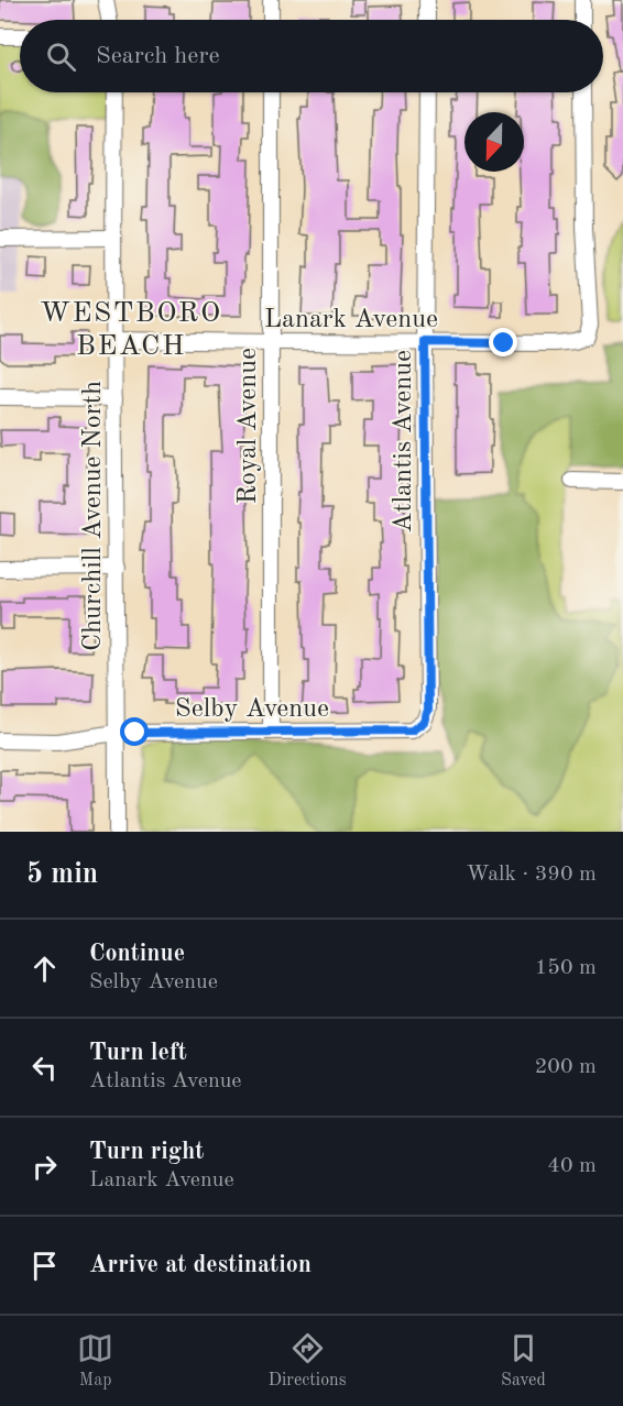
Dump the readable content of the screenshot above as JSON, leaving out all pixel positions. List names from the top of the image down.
{
  "streets": {
    "street": [
      "Lanark Avenue",
      "Royal Avenue",
      "Atlantis Avenue",
      "Churchill Avenue North",
      "Selby Avenue"
    ]
  },
  "crossings": [
    ["Lanark Avenue", "Royal Avenue"],
    ["Lanark Avenue", "Atlantis Avenue"],
    ["Lanark Avenue", "Churchill Avenue North"],
    ["Royal Avenue", "Selby Avenue"],
    ["Atlantis Avenue", "Selby Avenue"],
    ["Churchill Avenue North", "Selby Avenue"]
  ],
  "districts": ["WESTBORO BEACH"],
  "north": "bottom",
  "page": {
    "search": "Search here",
    "heading": ["5 min", "Walk · 390 m"],
    "list": [
      ["Continue", "Selby Avenue", "150 m"],
      ["Turn left", "Atlantis Avenue", "200 m"],
      ["Turn right", "Lanark Avenue", "40 m"],
      "Arrive at destination"
    ],
    "nav": ["Map", "Directions", "Saved"]
  }
}
